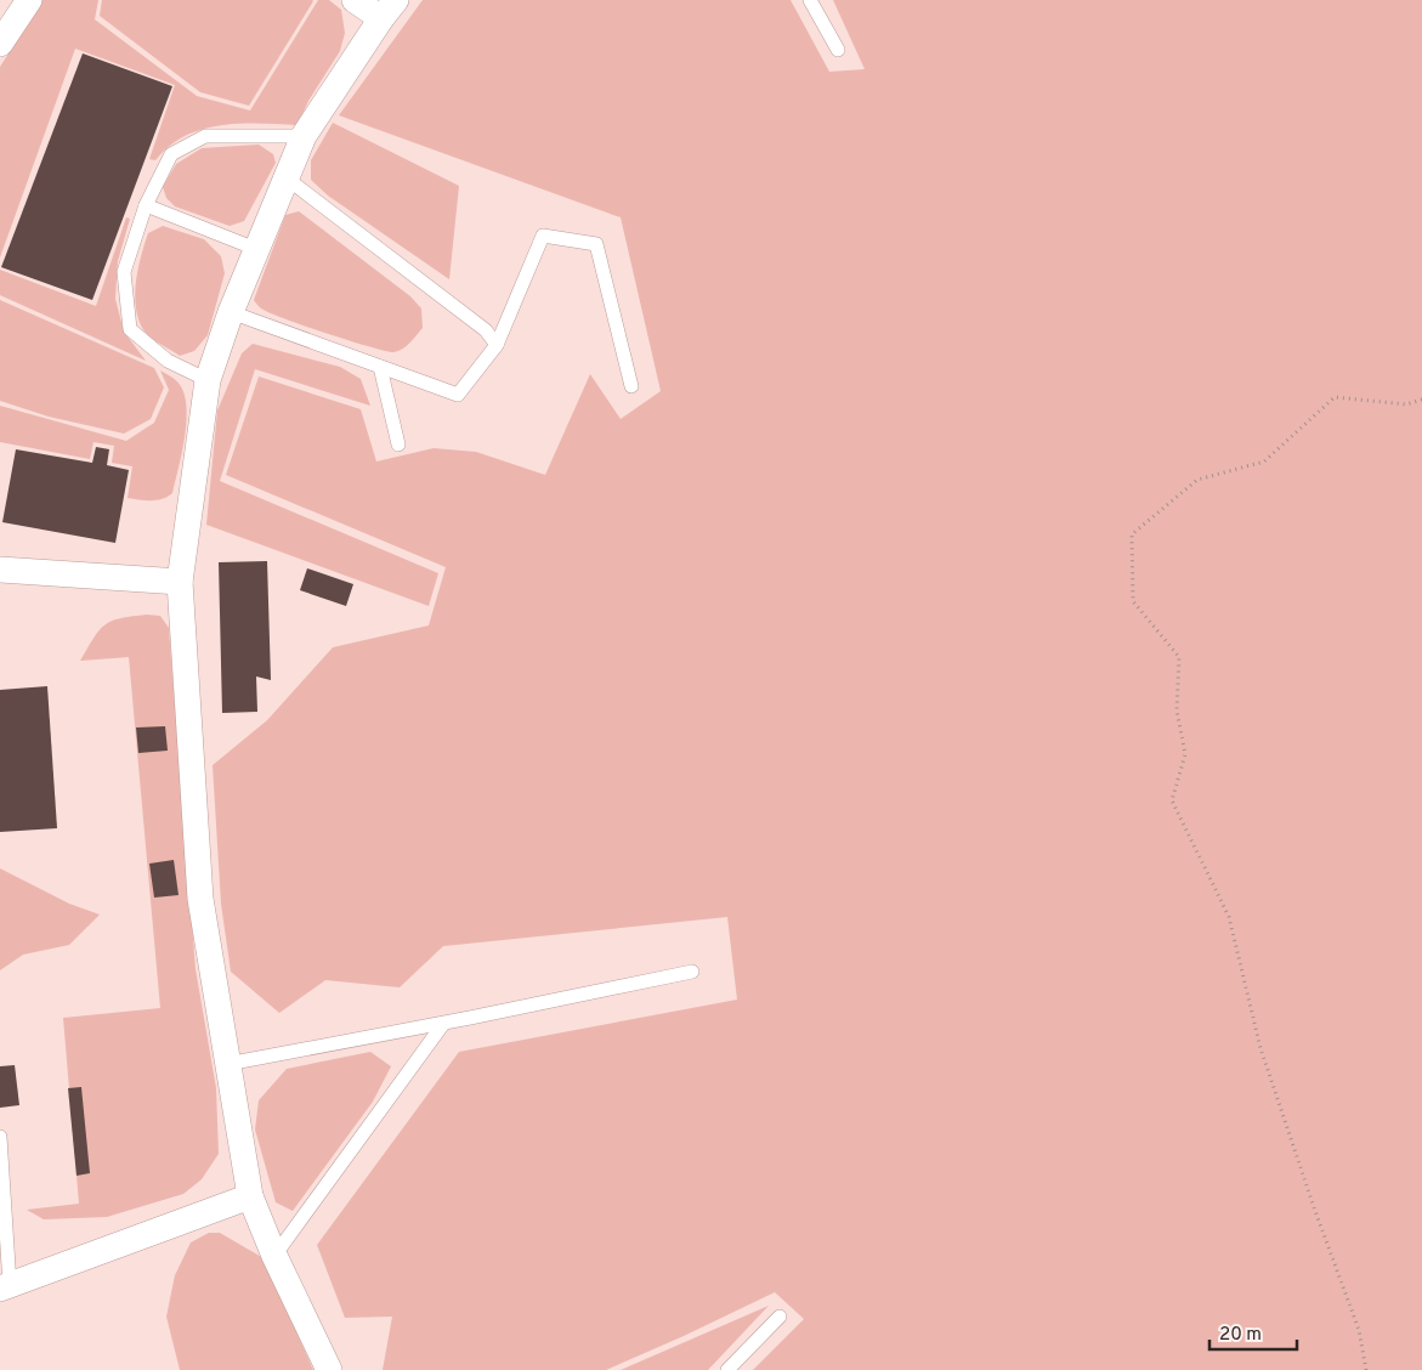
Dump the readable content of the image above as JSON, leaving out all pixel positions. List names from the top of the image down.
{
  "scale_bar": "20 m"
}
